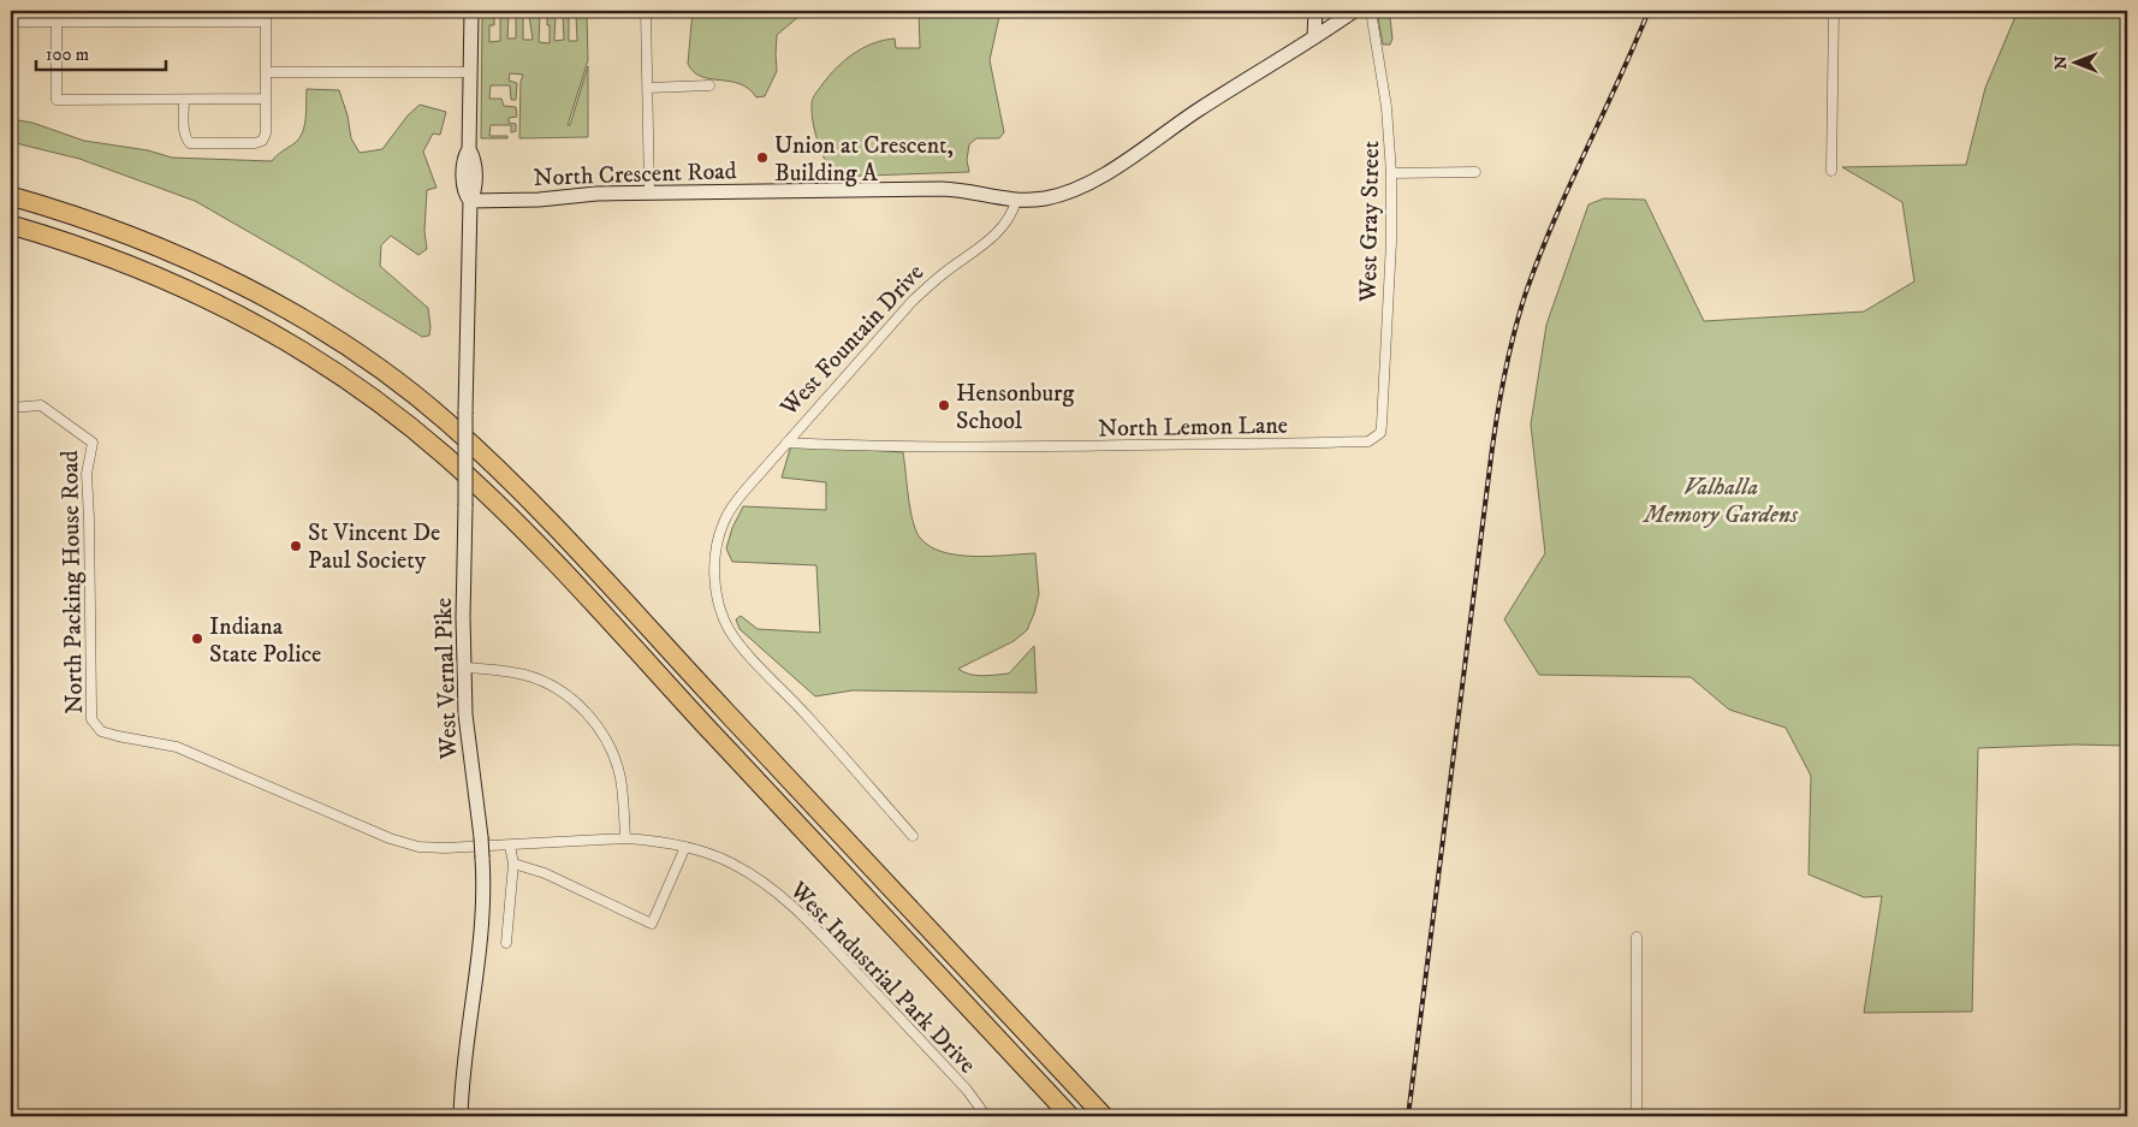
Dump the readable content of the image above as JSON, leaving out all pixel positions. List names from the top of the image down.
{
  "streets": {
    "main road": ["North Crescent Road", "West Vernal Pike"],
    "street": [
      "West Gray Street",
      "West Fountain Drive",
      "North Lemon Lane",
      "North Packing House Road",
      "West Industrial Park Drive"
    ]
  },
  "crossings": [
    ["North Crescent Road", "West Fountain Drive"],
    ["North Crescent Road", "West Vernal Pike"],
    ["West Gray Street", "North Lemon Lane"],
    ["West Fountain Drive", "North Lemon Lane"],
    ["North Packing House Road", "West Industrial Park Drive"]
  ],
  "parks": ["Valhalla Memory Gardens"],
  "places": [
    "Union at Crescent, Building A",
    "Hensonburg School",
    "St Vincent De Paul Society",
    "Indiana State Police"
  ],
  "scale_bar": "100 m",
  "north": "left"
}
